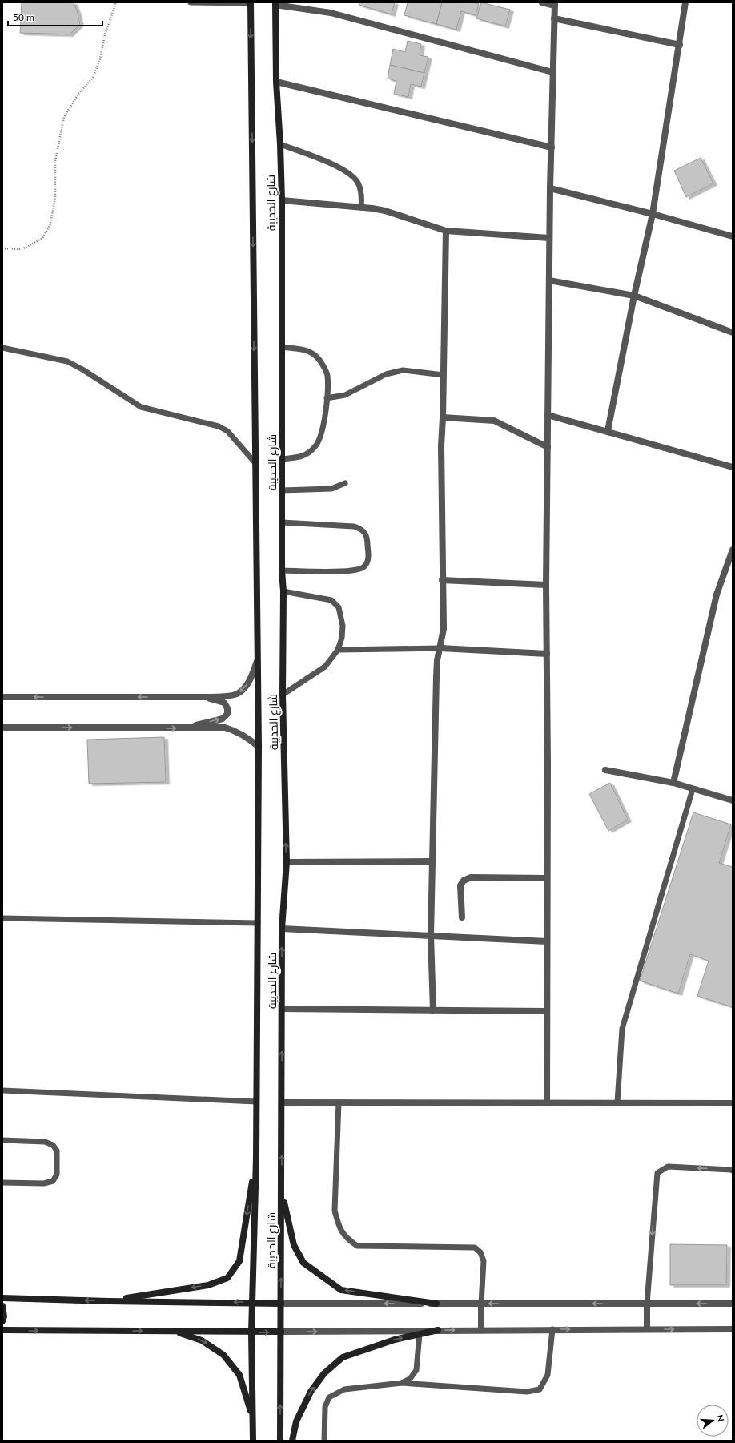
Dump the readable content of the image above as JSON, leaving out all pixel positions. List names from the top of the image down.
{
  "streets": {
    "main road": ["شارع الحديبة"]
  },
  "scale_bar": "50 m",
  "north": "right"
}
